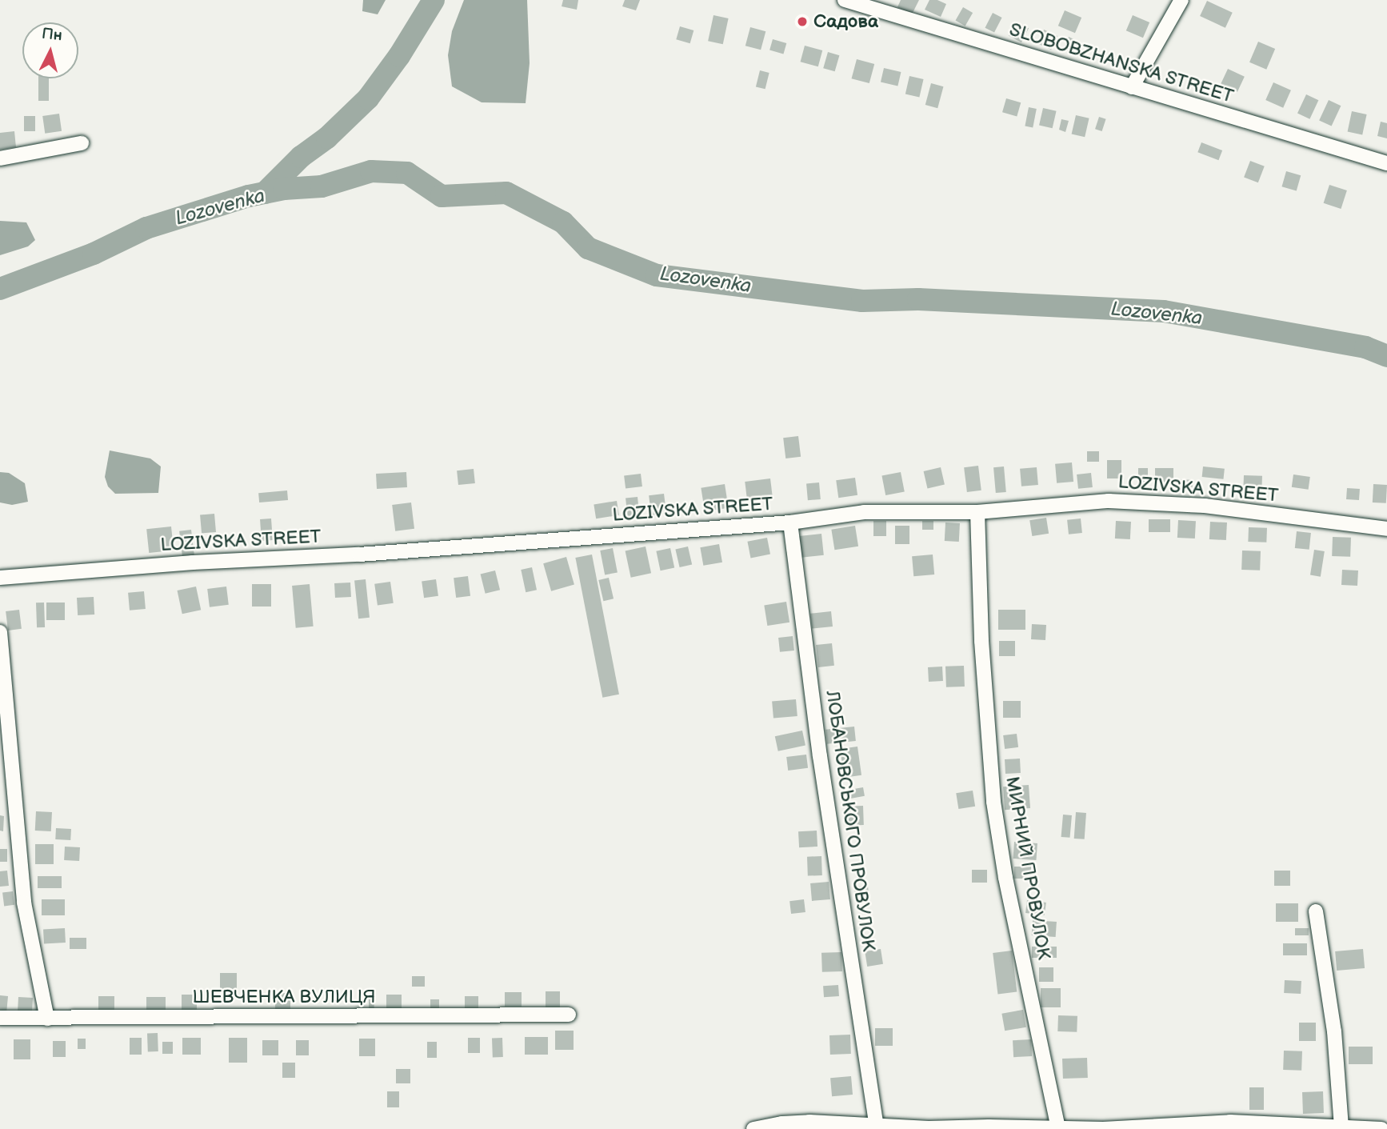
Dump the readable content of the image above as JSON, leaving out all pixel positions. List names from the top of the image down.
{
  "streets": {
    "street": [
      "SLOBOBZHANSKA STREET",
      "LOZIVSKA STREET",
      "ЛОБАНОВСЬКОГО ПРОВУЛОК",
      "МИРНИЙ ПРОВУЛОК",
      "ШЕВЧЕНКА ВУЛИЦЯ"
    ]
  },
  "crossings": [
    ["LOZIVSKA STREET", "ЛОБАНОВСЬКОГО ПРОВУЛОК"],
    ["LOZIVSKA STREET", "МИРНИЙ ПРОВУЛОК"]
  ],
  "water": ["Lozovenka"],
  "places": ["Садова"],
  "north": "top"
}
